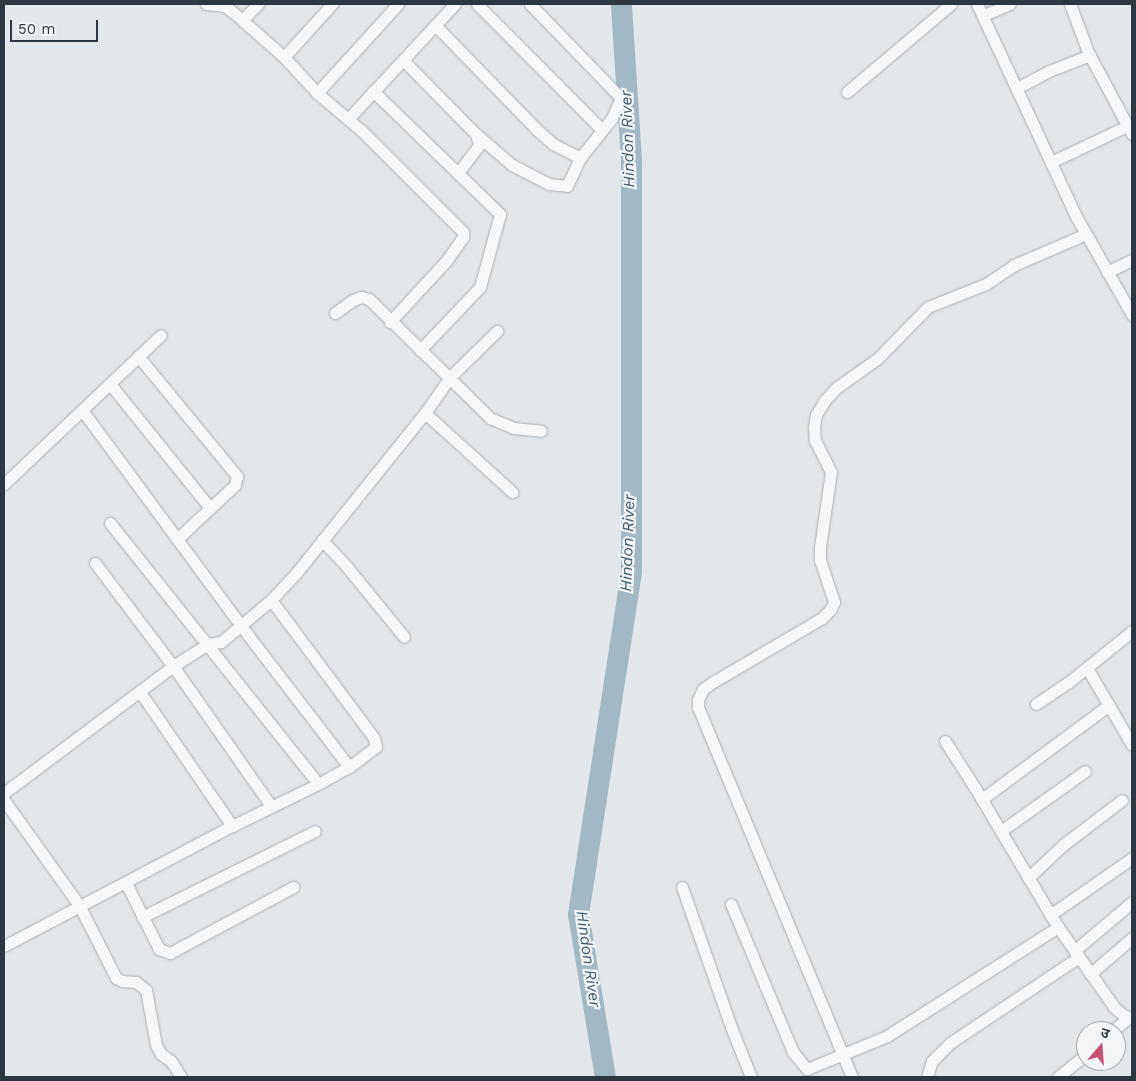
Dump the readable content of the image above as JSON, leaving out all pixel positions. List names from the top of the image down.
{
  "water": ["Hindon River"],
  "scale_bar": "50 m",
  "north": "top"
}
